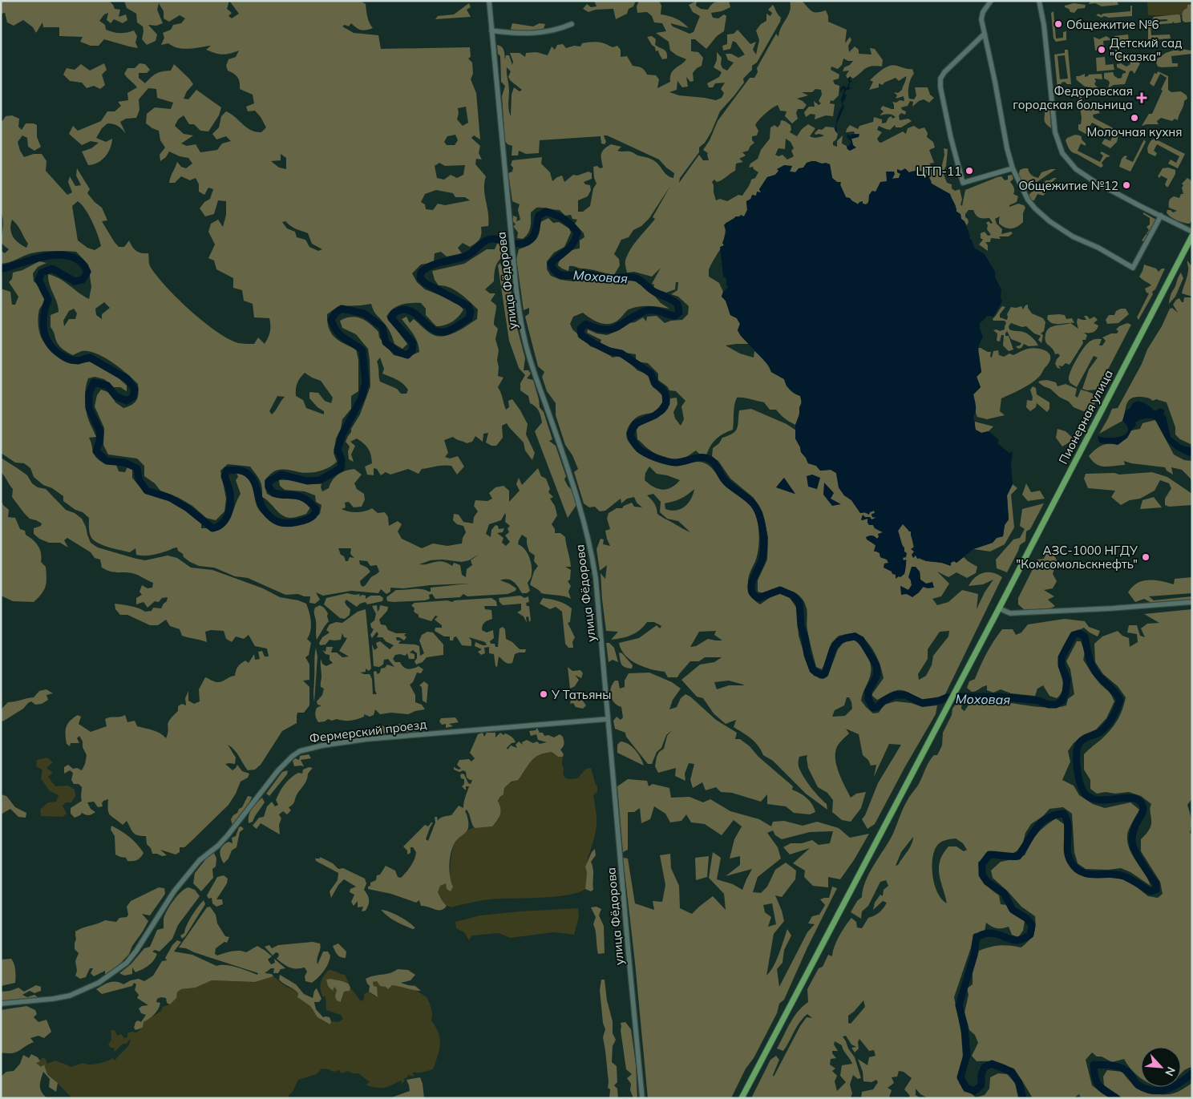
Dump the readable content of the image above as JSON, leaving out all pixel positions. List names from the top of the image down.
{
  "streets": {
    "main road": ["Пионерная улица"],
    "street": ["улица Фёдорова", "Фермерский проезд"]
  },
  "crossings": [
    ["улица Фёдорова", "Фермерский проезд"]
  ],
  "water": ["Моховая"],
  "places": {
    "other": [
      "Общежитие №6",
      "Детский сад \"Сказка\"",
      "Молочная кухня",
      "ЦТП-11",
      "Общежитие №12",
      "АЗС-1000 НГДУ \"Комсомольскнефть\"",
      "У Татьяны"
    ],
    "health": ["Федоровская городская больница"]
  },
  "north": "bottom right"
}
